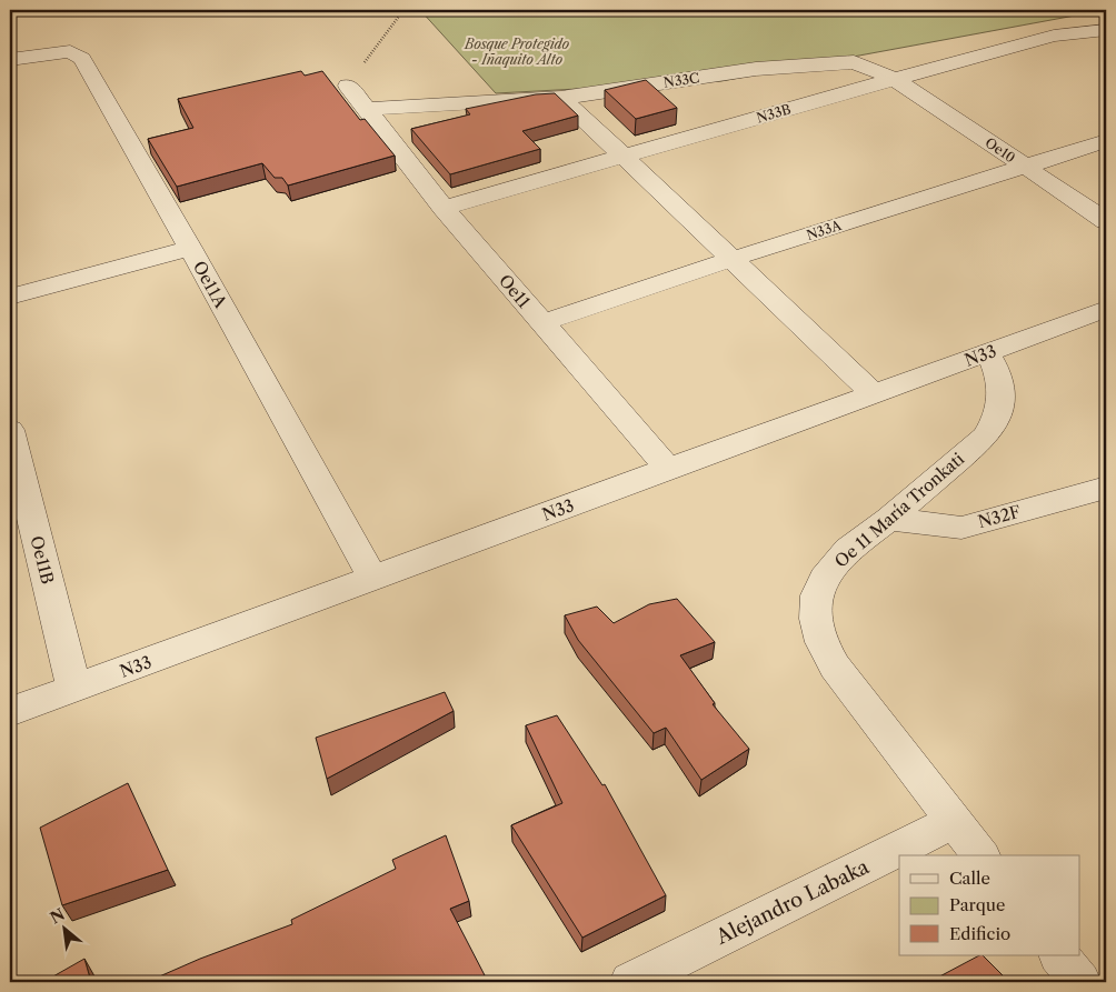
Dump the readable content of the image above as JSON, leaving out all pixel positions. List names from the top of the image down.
{
  "streets": {
    "street": [
      "N33C",
      "N33B",
      "Oe10",
      "N33A",
      "Oe11A",
      "Oe11",
      "N33",
      "Oe 11 María Tronkati",
      "N32F",
      "Oe11B",
      "Alejandro Labaka"
    ]
  },
  "crossings": [
    ["N33C", "N33B"],
    ["N33C", "Oe10"],
    ["N33C", "Oe11"],
    ["N33B", "Oe10"],
    ["N33B", "Oe11"],
    ["Oe10", "N33A"],
    ["N33A", "Oe11"],
    ["Oe11A", "N33"],
    ["Oe11", "N33"],
    ["N33", "Oe 11 María Tronkati"],
    ["N33", "Oe11B"],
    ["Oe 11 María Tronkati", "N32F"],
    ["Oe 11 María Tronkati", "Alejandro Labaka"]
  ],
  "parks": ["Bosque Protegido - Iñaquito Alto"],
  "legend": ["Calle", "Parque", "Edificio"],
  "north": "top left"
}
